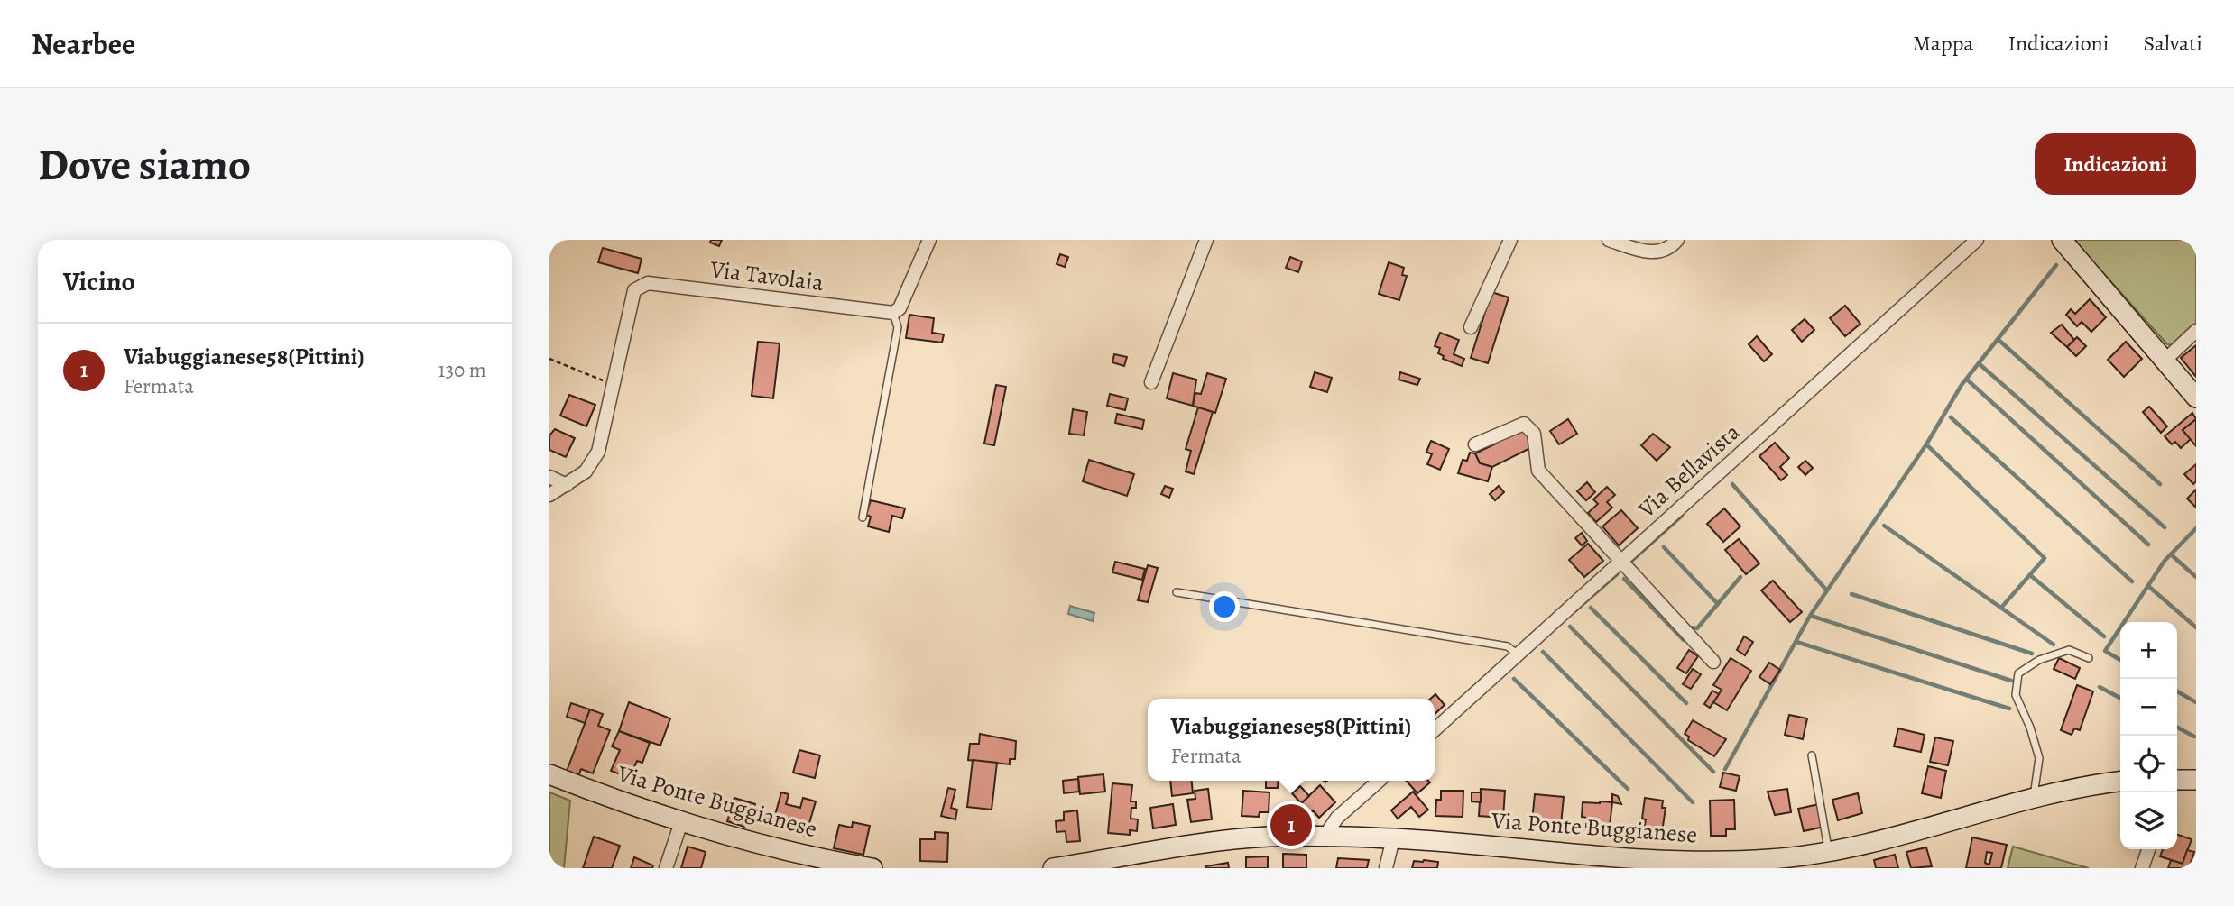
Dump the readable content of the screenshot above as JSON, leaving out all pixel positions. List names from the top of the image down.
{
  "streets": {
    "main road": ["Via Ponte Buggianese"],
    "street": ["Via Tavolaia", "Via Bellavista"]
  },
  "page": {
    "header": "Nearbee",
    "nav": ["Mappa", "Indicazioni", "Salvati"],
    "buttons": "Indicazioni",
    "title": "Dove siamo",
    "heading": "Vicino",
    "list": [
      {
        "mark": "1",
        "name": "Viabuggianese58(Pittini)",
        "note": "Fermata",
        "value": "130 m"
      }
    ],
    "map_buttons": ["+", "−"],
    "popup": ["Viabuggianese58(Pittini)", "Fermata"],
    "pins": "1"
  }
}
